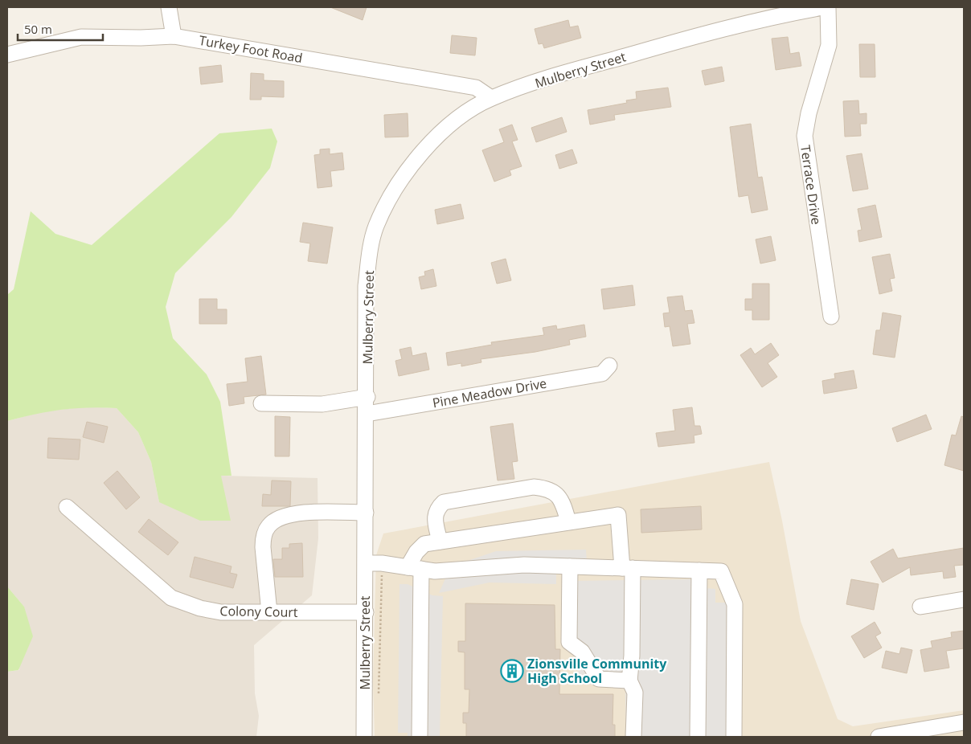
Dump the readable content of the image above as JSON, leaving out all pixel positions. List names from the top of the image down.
{
  "streets": {
    "street": [
      "Turkey Foot Road",
      "Mulberry Street",
      "Terrace Drive",
      "Pine Meadow Drive",
      "Colony Court"
    ]
  },
  "crossings": [
    ["Turkey Foot Road", "Mulberry Street"],
    ["Mulberry Street", "Pine Meadow Drive"],
    ["Mulberry Street", "Colony Court"]
  ],
  "places": {
    "building": ["Zionsville Community High School"]
  },
  "scale_bar": "50 m"
}
